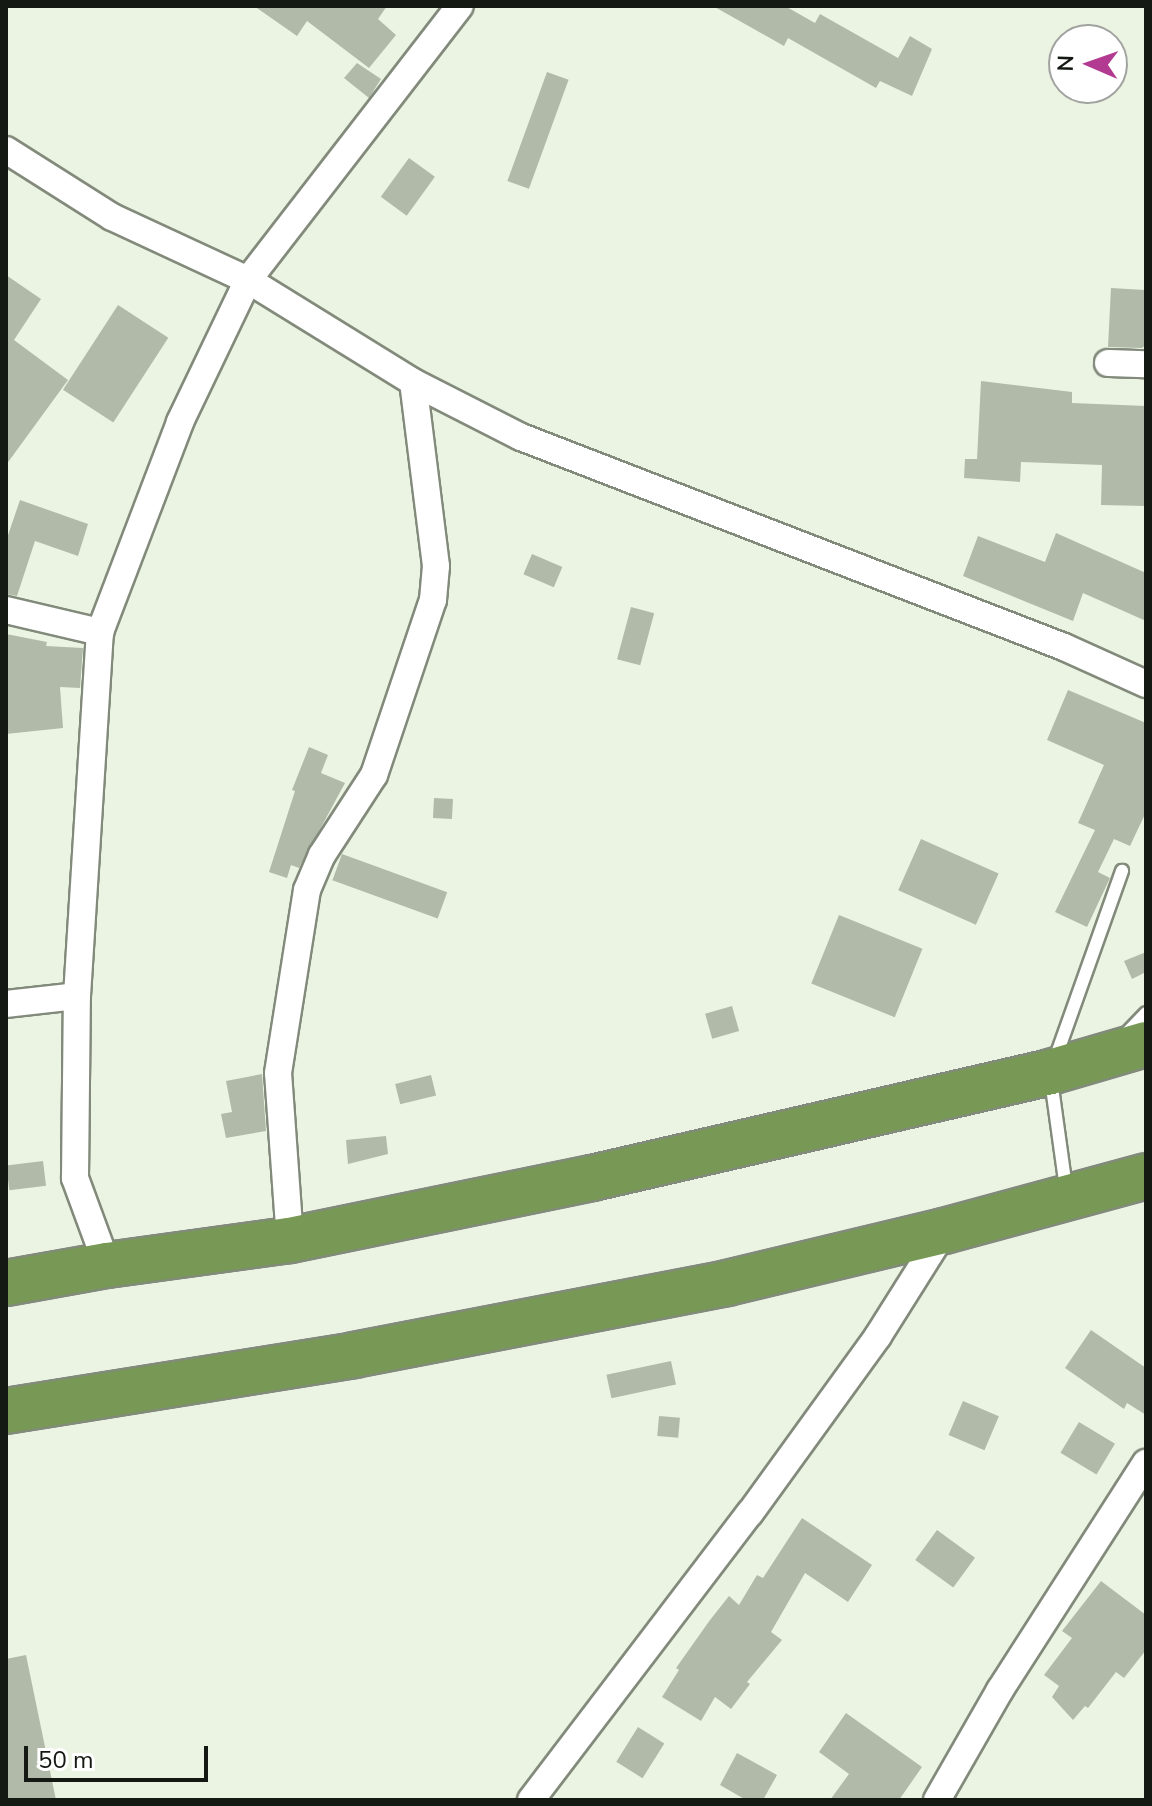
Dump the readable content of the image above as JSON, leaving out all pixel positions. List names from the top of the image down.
{
  "scale_bar": "50 m",
  "north": "left"
}
